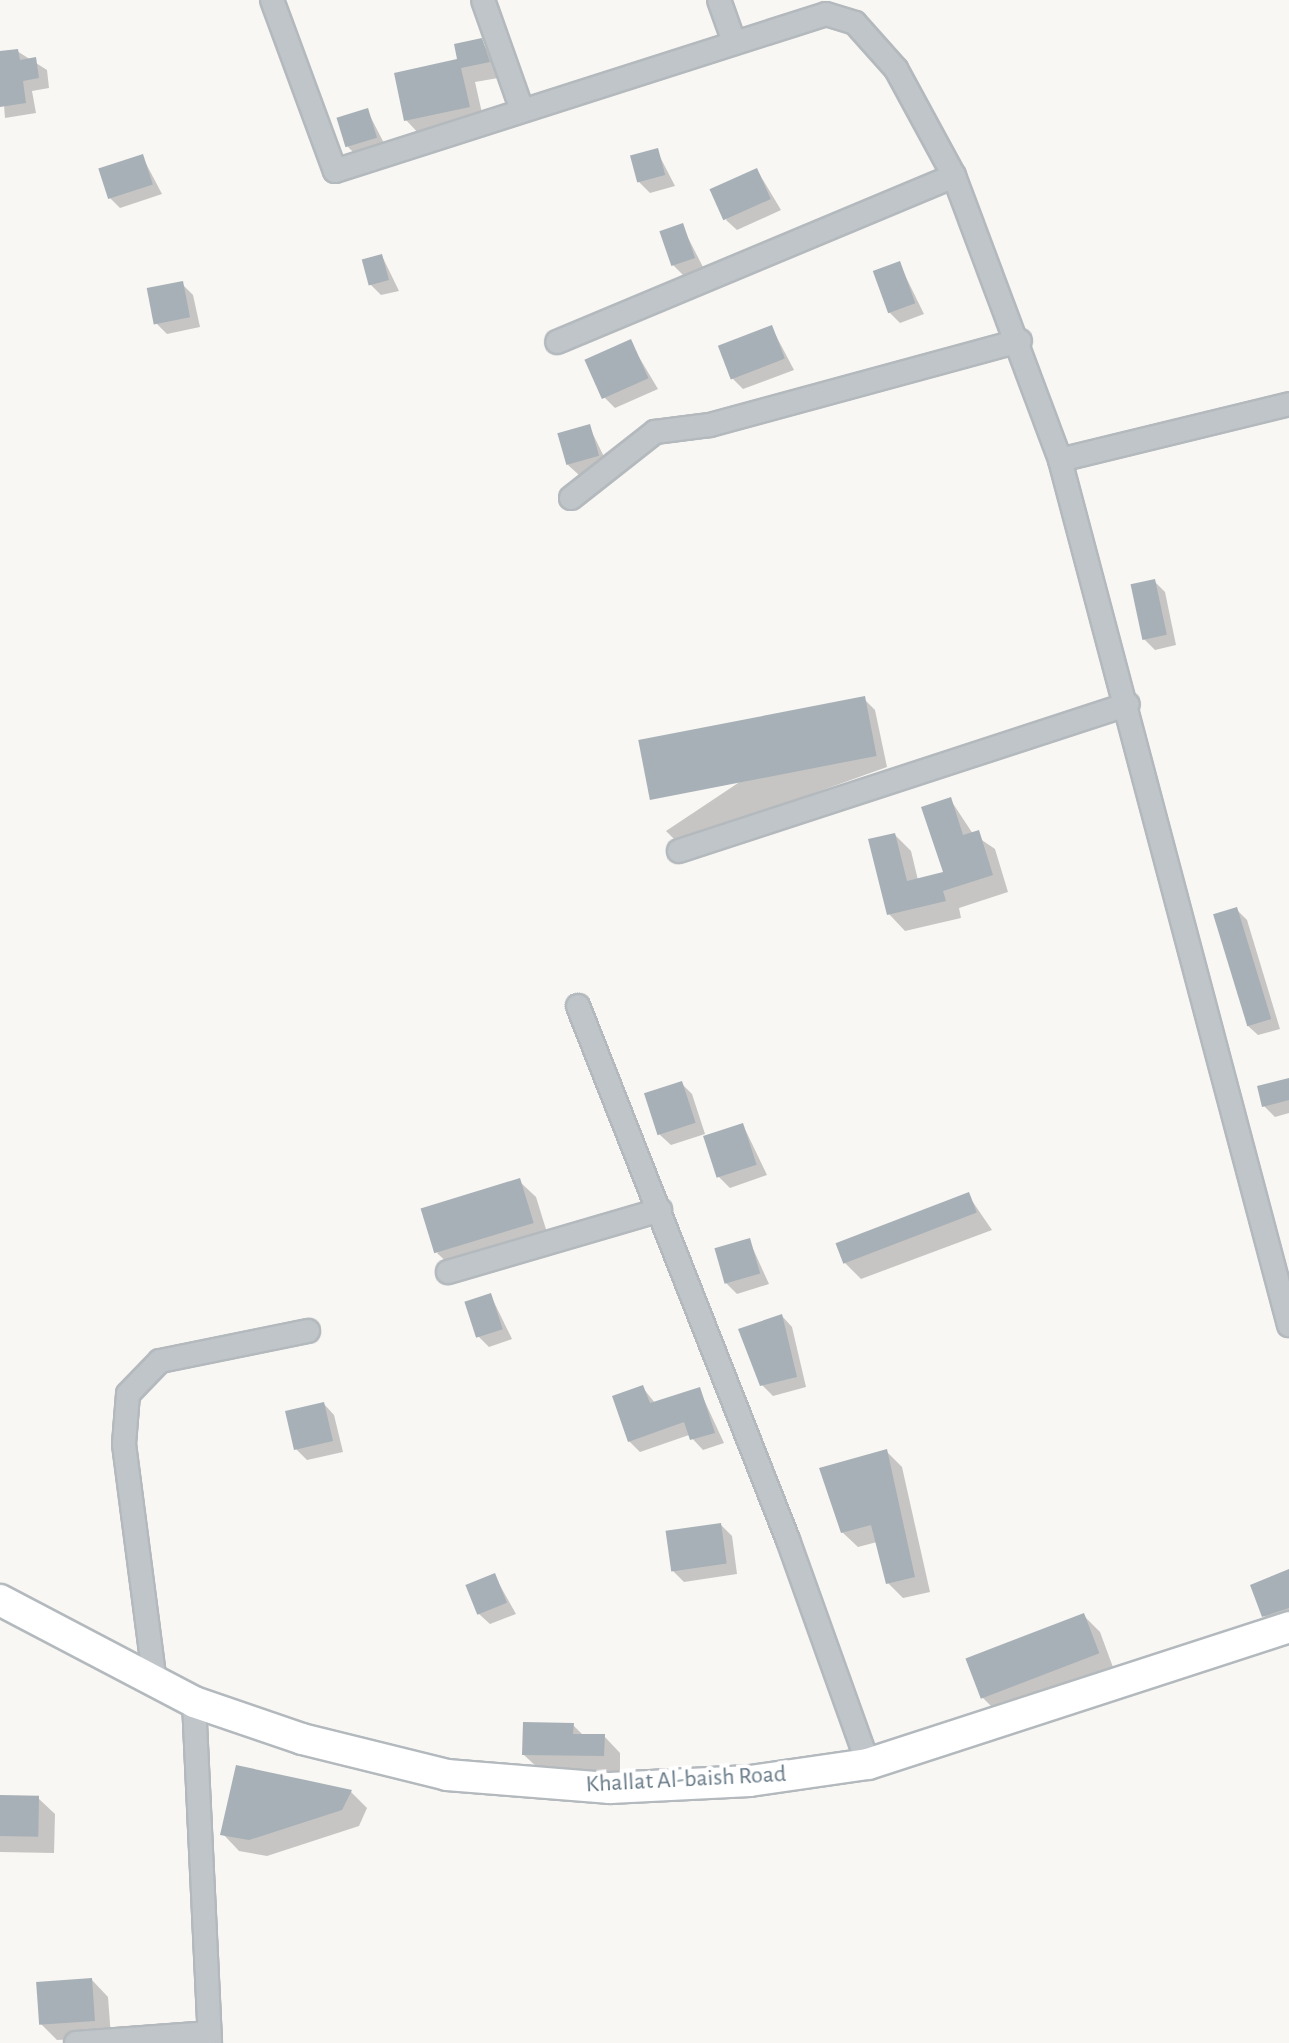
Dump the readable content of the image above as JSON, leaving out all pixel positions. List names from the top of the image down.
{
  "streets": {
    "street": ["Khallat Al-baish Road"]
  }
}
